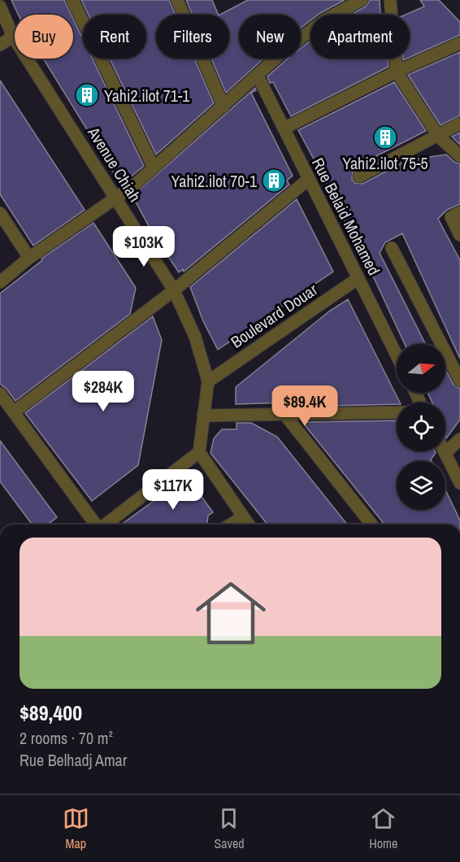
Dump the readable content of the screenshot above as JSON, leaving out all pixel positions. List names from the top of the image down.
{
  "streets": {
    "street": ["Avenue Chiah", "Rue Belaid Mohamed", "Boulevard Douar"]
  },
  "crossings": [
    ["Avenue Chiah", "Boulevard Douar"],
    ["Rue Belaid Mohamed", "Boulevard Douar"]
  ],
  "places": {
    "building": ["Yahi2.ilot 71-1", "Yahi2.ilot 75-5", "Yahi2.ilot 70-1"]
  },
  "north": "right",
  "page": {
    "chip": [
      "Buy",
      "Rent",
      "Filters",
      "New",
      "Apartment"
    ],
    "price": [
      "$103K",
      "$284K",
      "$89.4K",
      "$117K"
    ],
    "list": [
      {
        "name": "$89,400",
        "note": "2 rooms · 70 m² · Rue Belhadj Amar"
      }
    ],
    "tabs": ["Map", "Saved", "Home"]
  }
}
